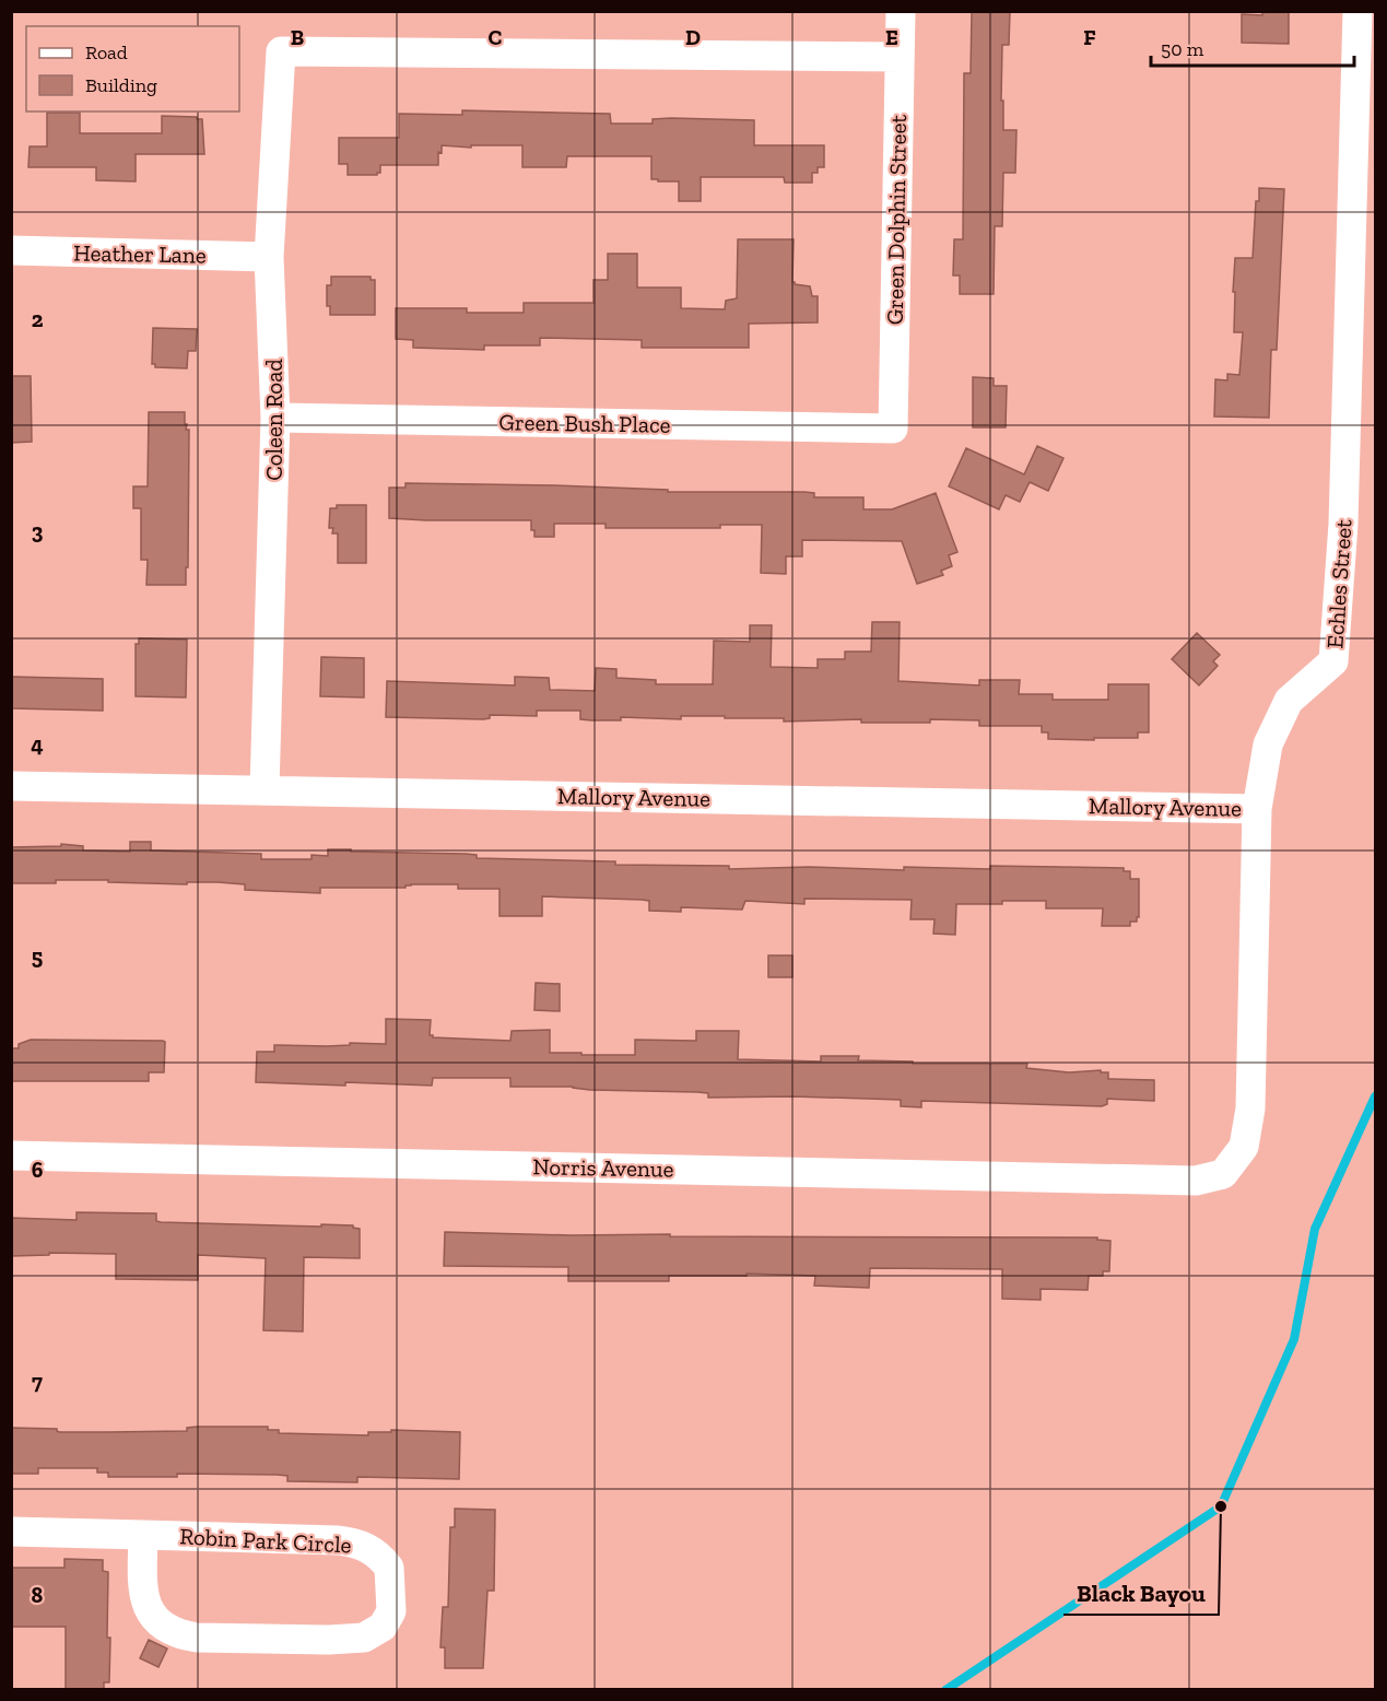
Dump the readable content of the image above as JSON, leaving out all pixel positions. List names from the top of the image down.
{
  "streets": {
    "street": [
      "Green Dolphin Street",
      "Heather Lane",
      "Coleen Road",
      "Green Bush Place",
      "Echles Street",
      "Mallory Avenue",
      "Norris Avenue",
      "Robin Park Circle"
    ]
  },
  "crossings": [
    ["Green Dolphin Street", "Coleen Road"],
    ["Green Dolphin Street", "Green Bush Place"],
    ["Heather Lane", "Coleen Road"],
    ["Coleen Road", "Green Bush Place"],
    ["Coleen Road", "Mallory Avenue"],
    ["Echles Street", "Mallory Avenue"],
    ["Echles Street", "Norris Avenue"]
  ],
  "places": ["Black Bayou"],
  "legend": ["Road", "Building"],
  "scale_bar": "50 m",
  "grid": {
    "columns": [
      "B",
      "C",
      "D",
      "E",
      "F"
    ],
    "rows": [
      "2",
      "3",
      "4",
      "5",
      "6",
      "7",
      "8"
    ]
  }
}
